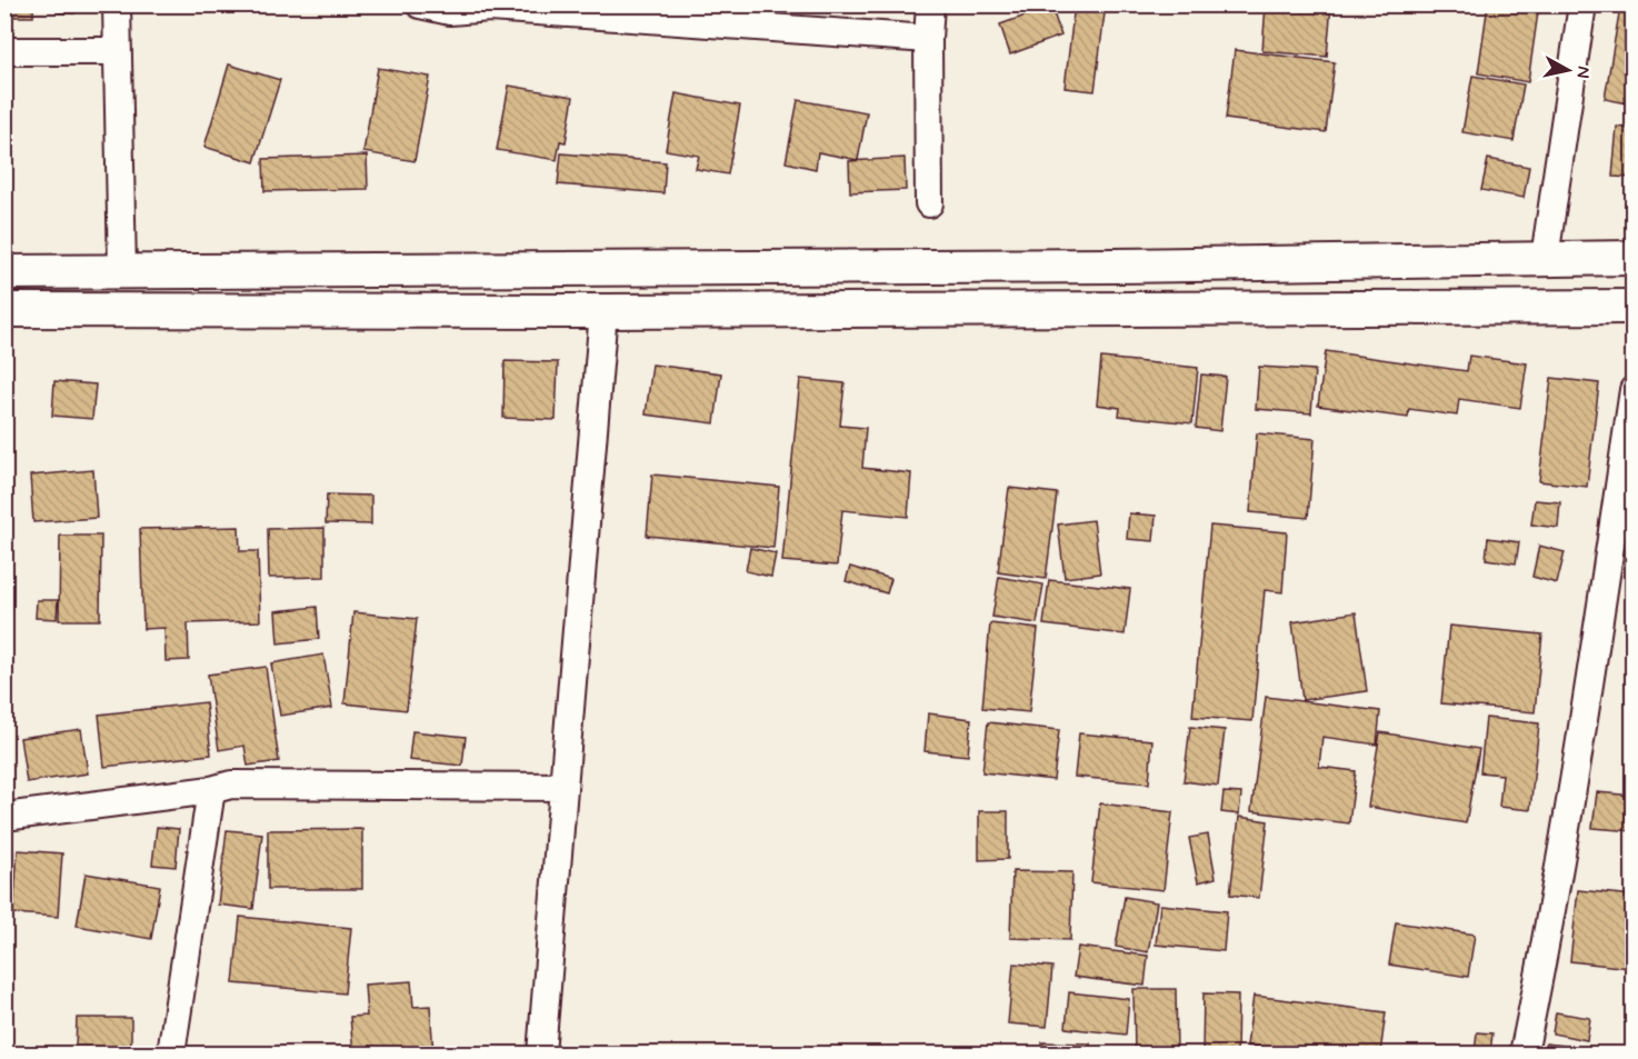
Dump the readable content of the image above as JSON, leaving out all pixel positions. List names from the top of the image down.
{
  "north": "right"
}
